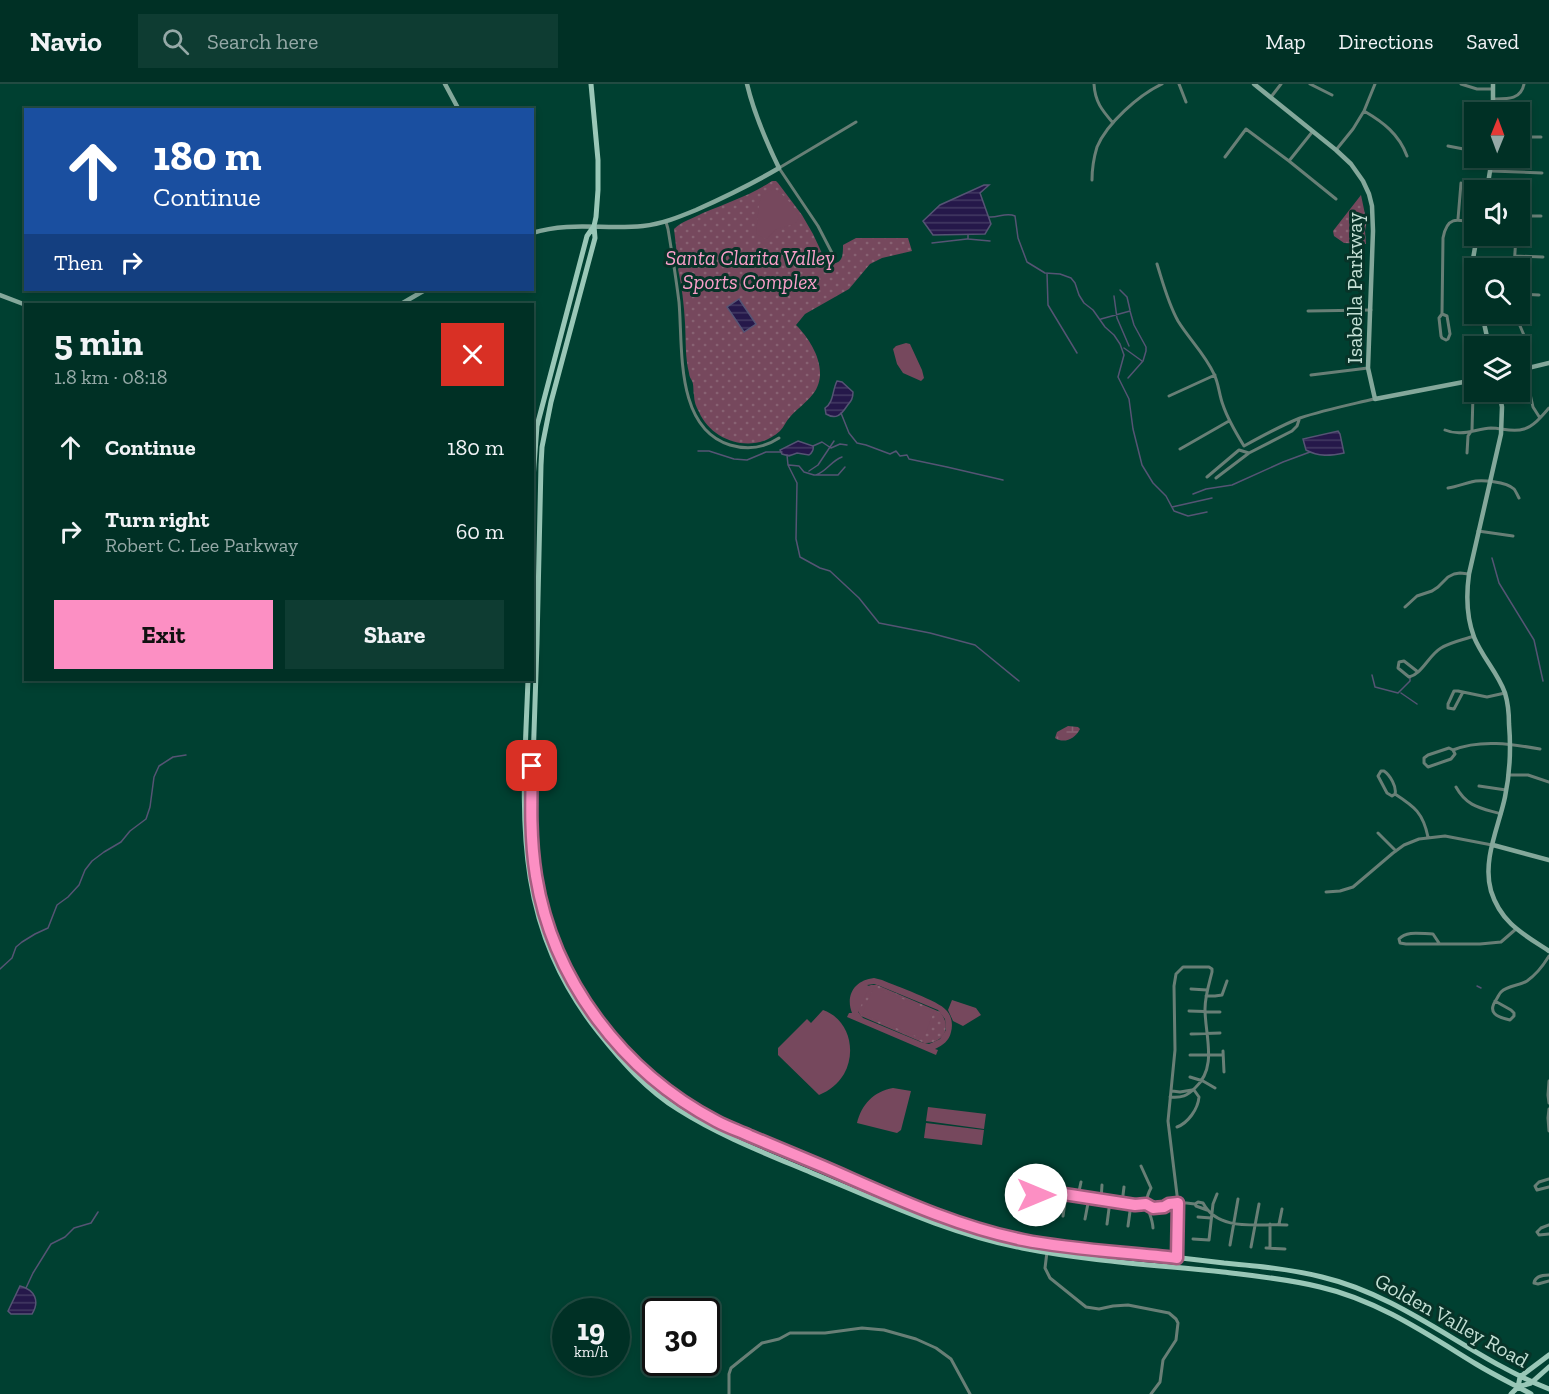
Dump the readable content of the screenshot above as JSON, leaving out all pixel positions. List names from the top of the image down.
{
  "streets": {
    "main road": ["Golden Valley Road"],
    "street": ["Isabella Parkway"]
  },
  "parks": ["Santa Clarita Valley Sports Complex"],
  "north": "top",
  "page": {
    "header": "Navio",
    "search": "Search here",
    "nav": ["Map", "Directions", "Saved"],
    "turn": ["180 m", "Continue"],
    "then": "Then",
    "heading": ["5 min", "1.8 km · 08:18"],
    "list": [
      {
        "name": "Continue",
        "value": "180 m"
      },
      {
        "name": "Turn right",
        "note": "Robert C. Lee Parkway",
        "value": "60 m"
      }
    ],
    "buttons": ["Exit", "Share"],
    "speed": "19 km/h",
    "limit": "30"
  }
}
